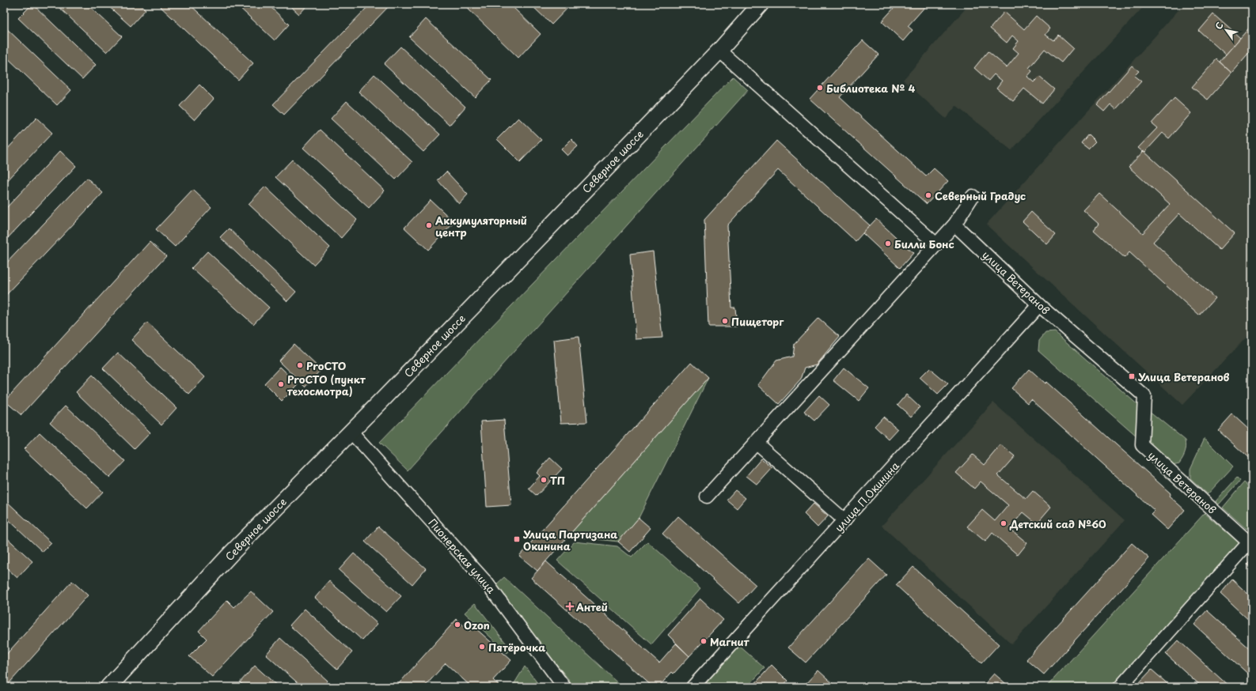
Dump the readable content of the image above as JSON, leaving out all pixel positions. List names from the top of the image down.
{
  "streets": {
    "main road": ["Северное шоссе"],
    "street": ["улица Ветеранов", "улица П.Окинина", "Пионерская улица"]
  },
  "crossings": [
    ["Северное шоссе", "Пионерская улица"],
    ["улица Ветеранов", "улица П.Окинина"]
  ],
  "places": {
    "other": [
      "Библиотека № 4",
      "Северный Градус",
      "Аккумуляторный центр",
      "Билли Бонс",
      "Пищеторг",
      "ProСТО",
      "ProСТО (пункт техосмотра)",
      "ТП",
      "Детский сад №60",
      "Ozon",
      "Магнит",
      "Пятёрочка"
    ],
    "transit": ["Улица Ветеранов", "Улица Партизана Окинина"],
    "health": ["Антей"]
  },
  "north": "top left"
}
